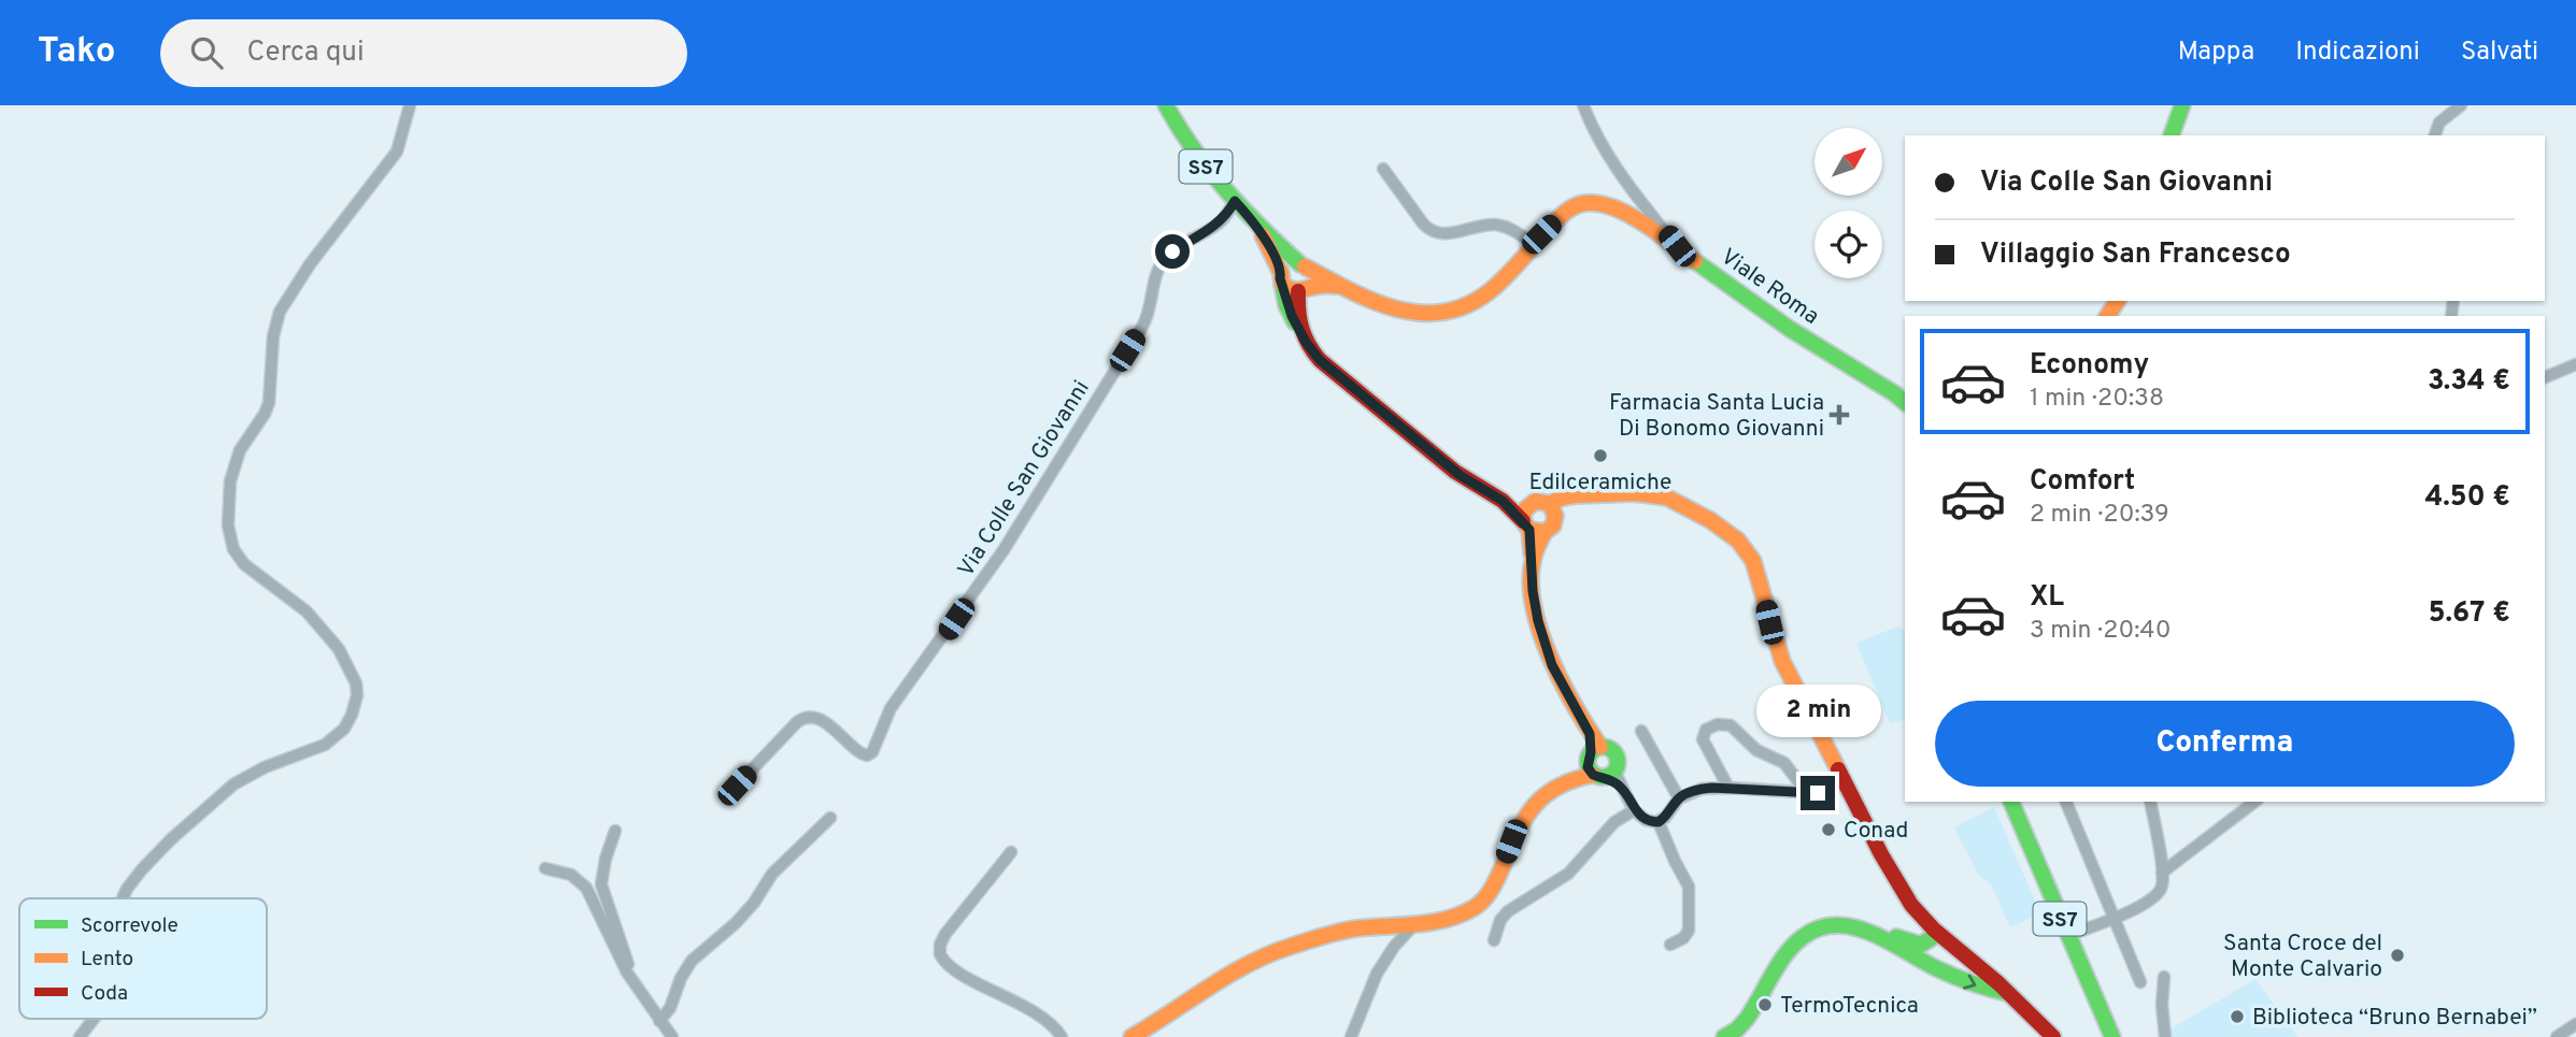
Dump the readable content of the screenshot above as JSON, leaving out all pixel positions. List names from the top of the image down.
{
  "streets": {
    "main road": ["SS7", "Viale Roma"],
    "street": ["Via Colle San Giovanni"]
  },
  "crossings": [
    ["Viale Roma", "Via Colle San Giovanni"]
  ],
  "places": {
    "health": ["Farmacia Santa Lucia Di Bonomo Giovanni"],
    "other": [
      "Edilceramiche",
      "Conad",
      "Santa Croce del Monte Calvario",
      "TermoTecnica",
      "Biblioteca “Bruno Bernabei”"
    ]
  },
  "legend": ["Scorrevole", "Lento", "Coda"],
  "north": "top right",
  "page": {
    "header": "Tako",
    "search": "Cerca qui",
    "nav": ["Mappa", "Indicazioni", "Salvati"],
    "banner": ["Via Colle San Giovanni", "Villaggio San Francesco"],
    "list": [
      {
        "name": "Economy",
        "note": "1 min · 20:38",
        "value": "3.34 €"
      },
      {
        "name": "Comfort",
        "note": "2 min · 20:39",
        "value": "4.50 €"
      },
      {
        "name": "XL",
        "note": "3 min · 20:40",
        "value": "5.67 €"
      }
    ],
    "bubble": "2 min",
    "buttons": "Conferma"
  }
}
